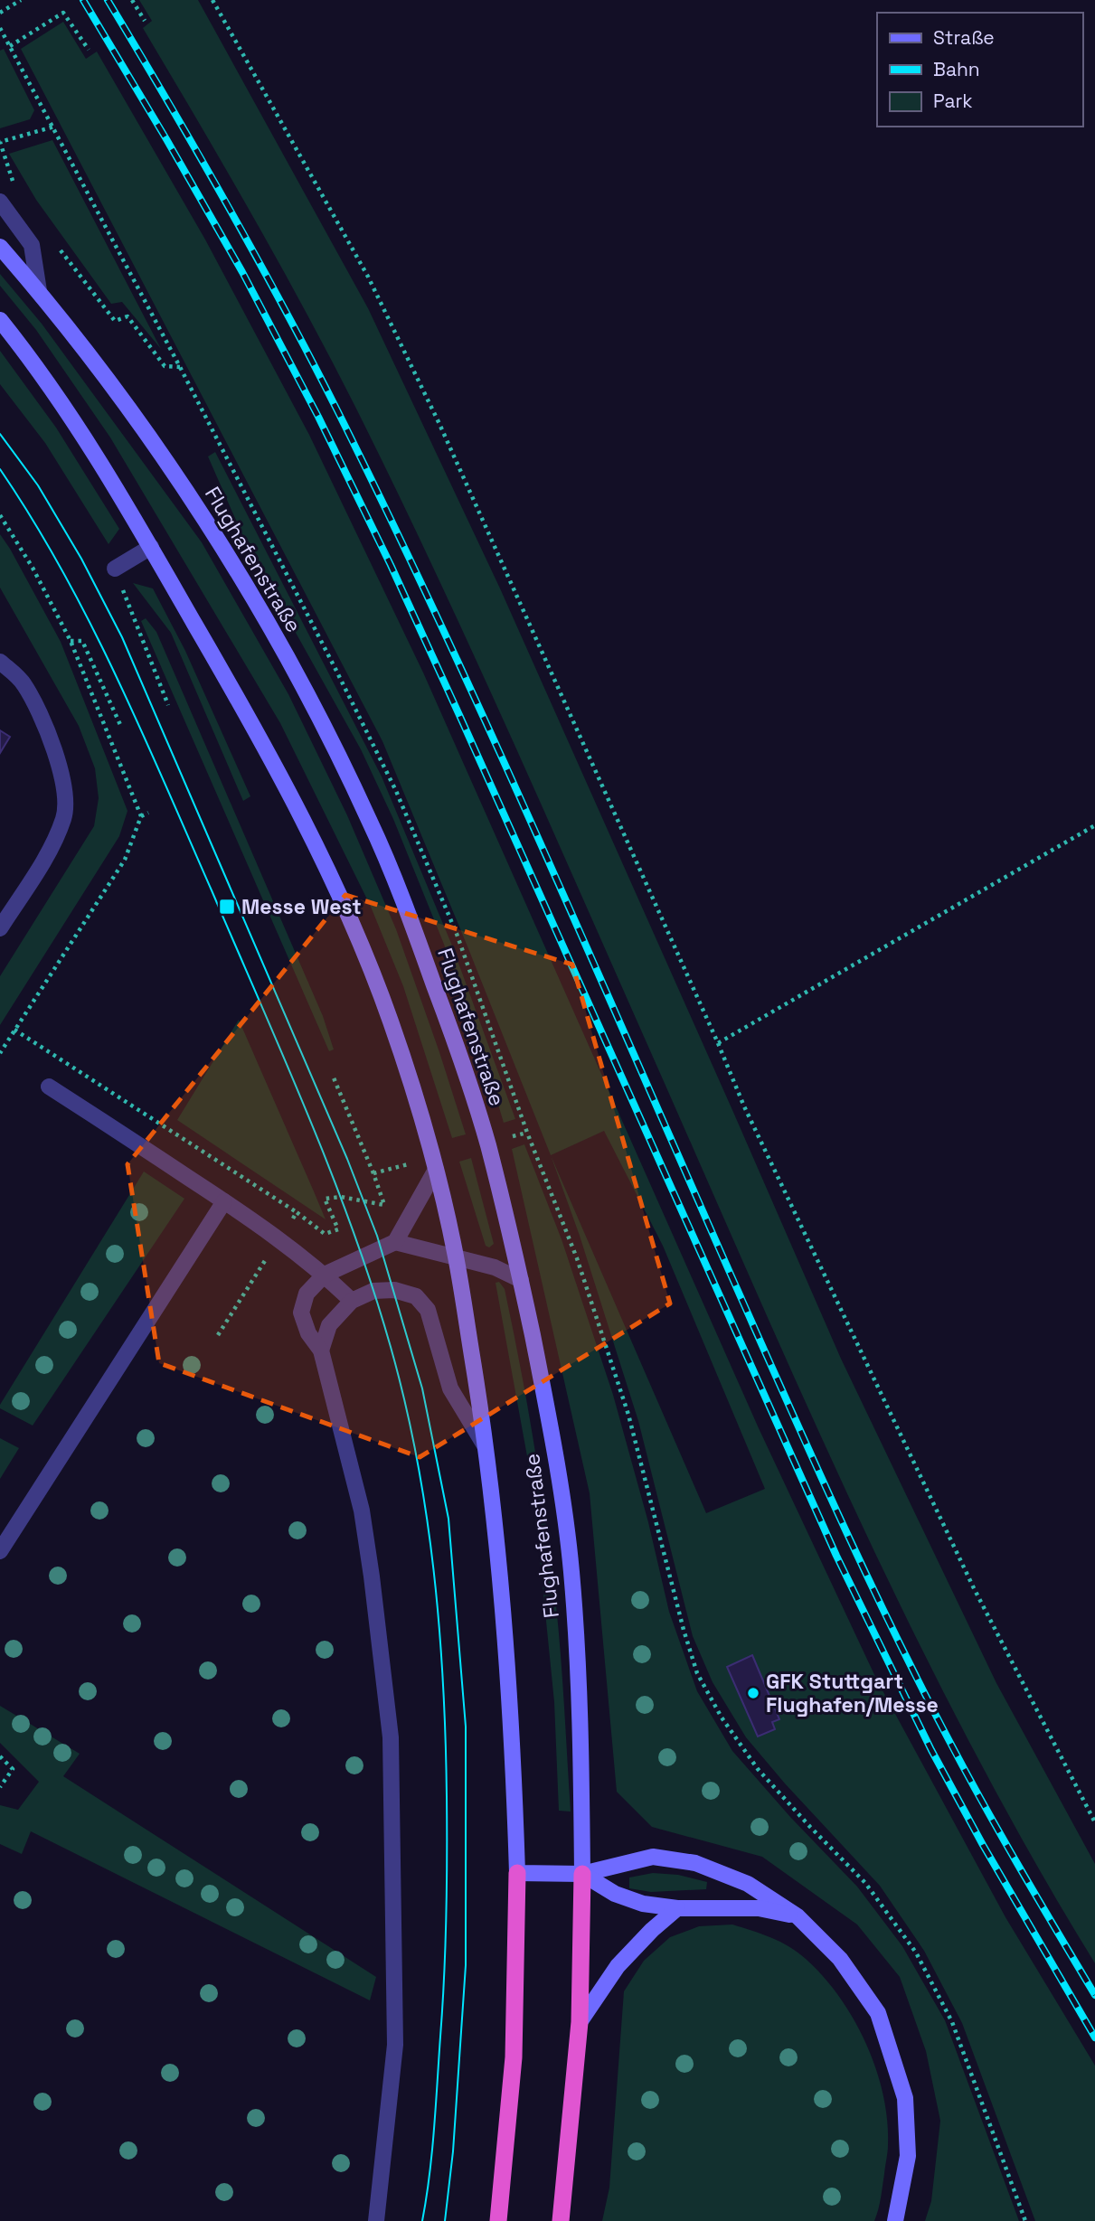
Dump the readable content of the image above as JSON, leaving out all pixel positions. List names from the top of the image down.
{
  "streets": {
    "main road": ["Flughafenstraße"]
  },
  "places": {
    "transit": ["Messe West"],
    "other": ["GFK Stuttgart Flughafen/Messe"]
  },
  "legend": ["Straße", "Bahn", "Park"]
}
